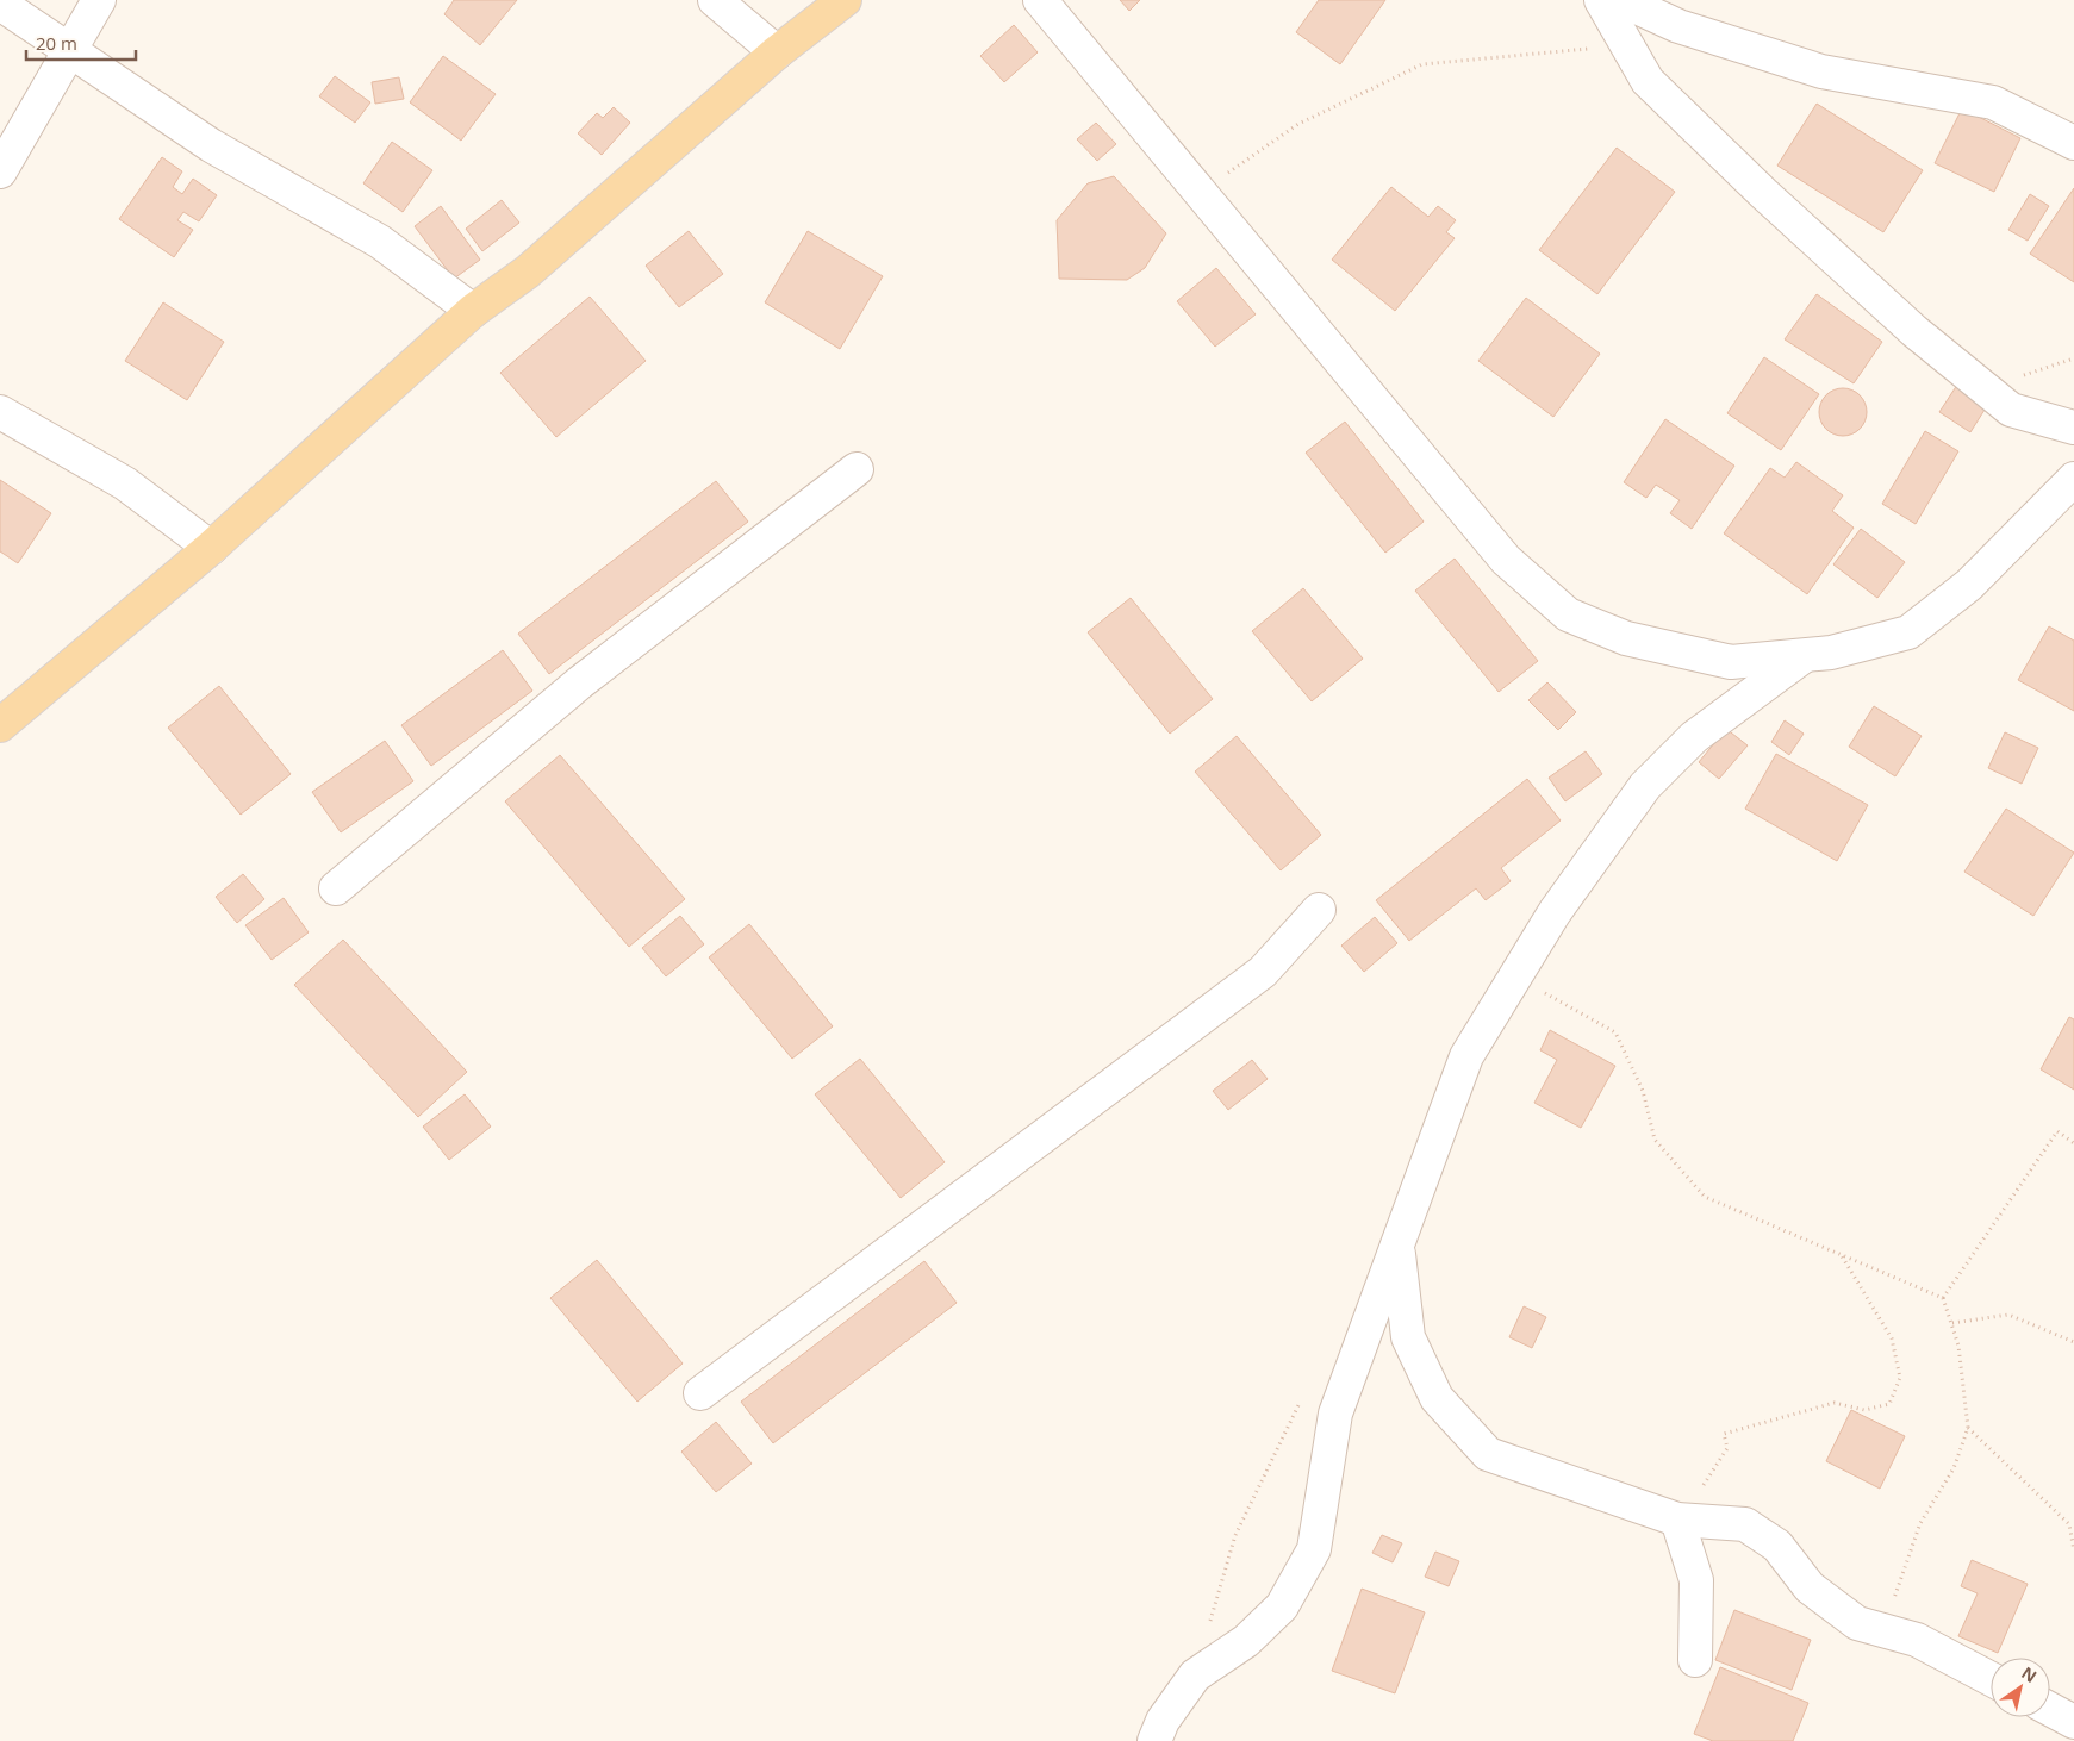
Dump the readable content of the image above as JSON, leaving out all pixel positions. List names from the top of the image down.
{
  "scale_bar": "20 m",
  "north": "top right"
}
